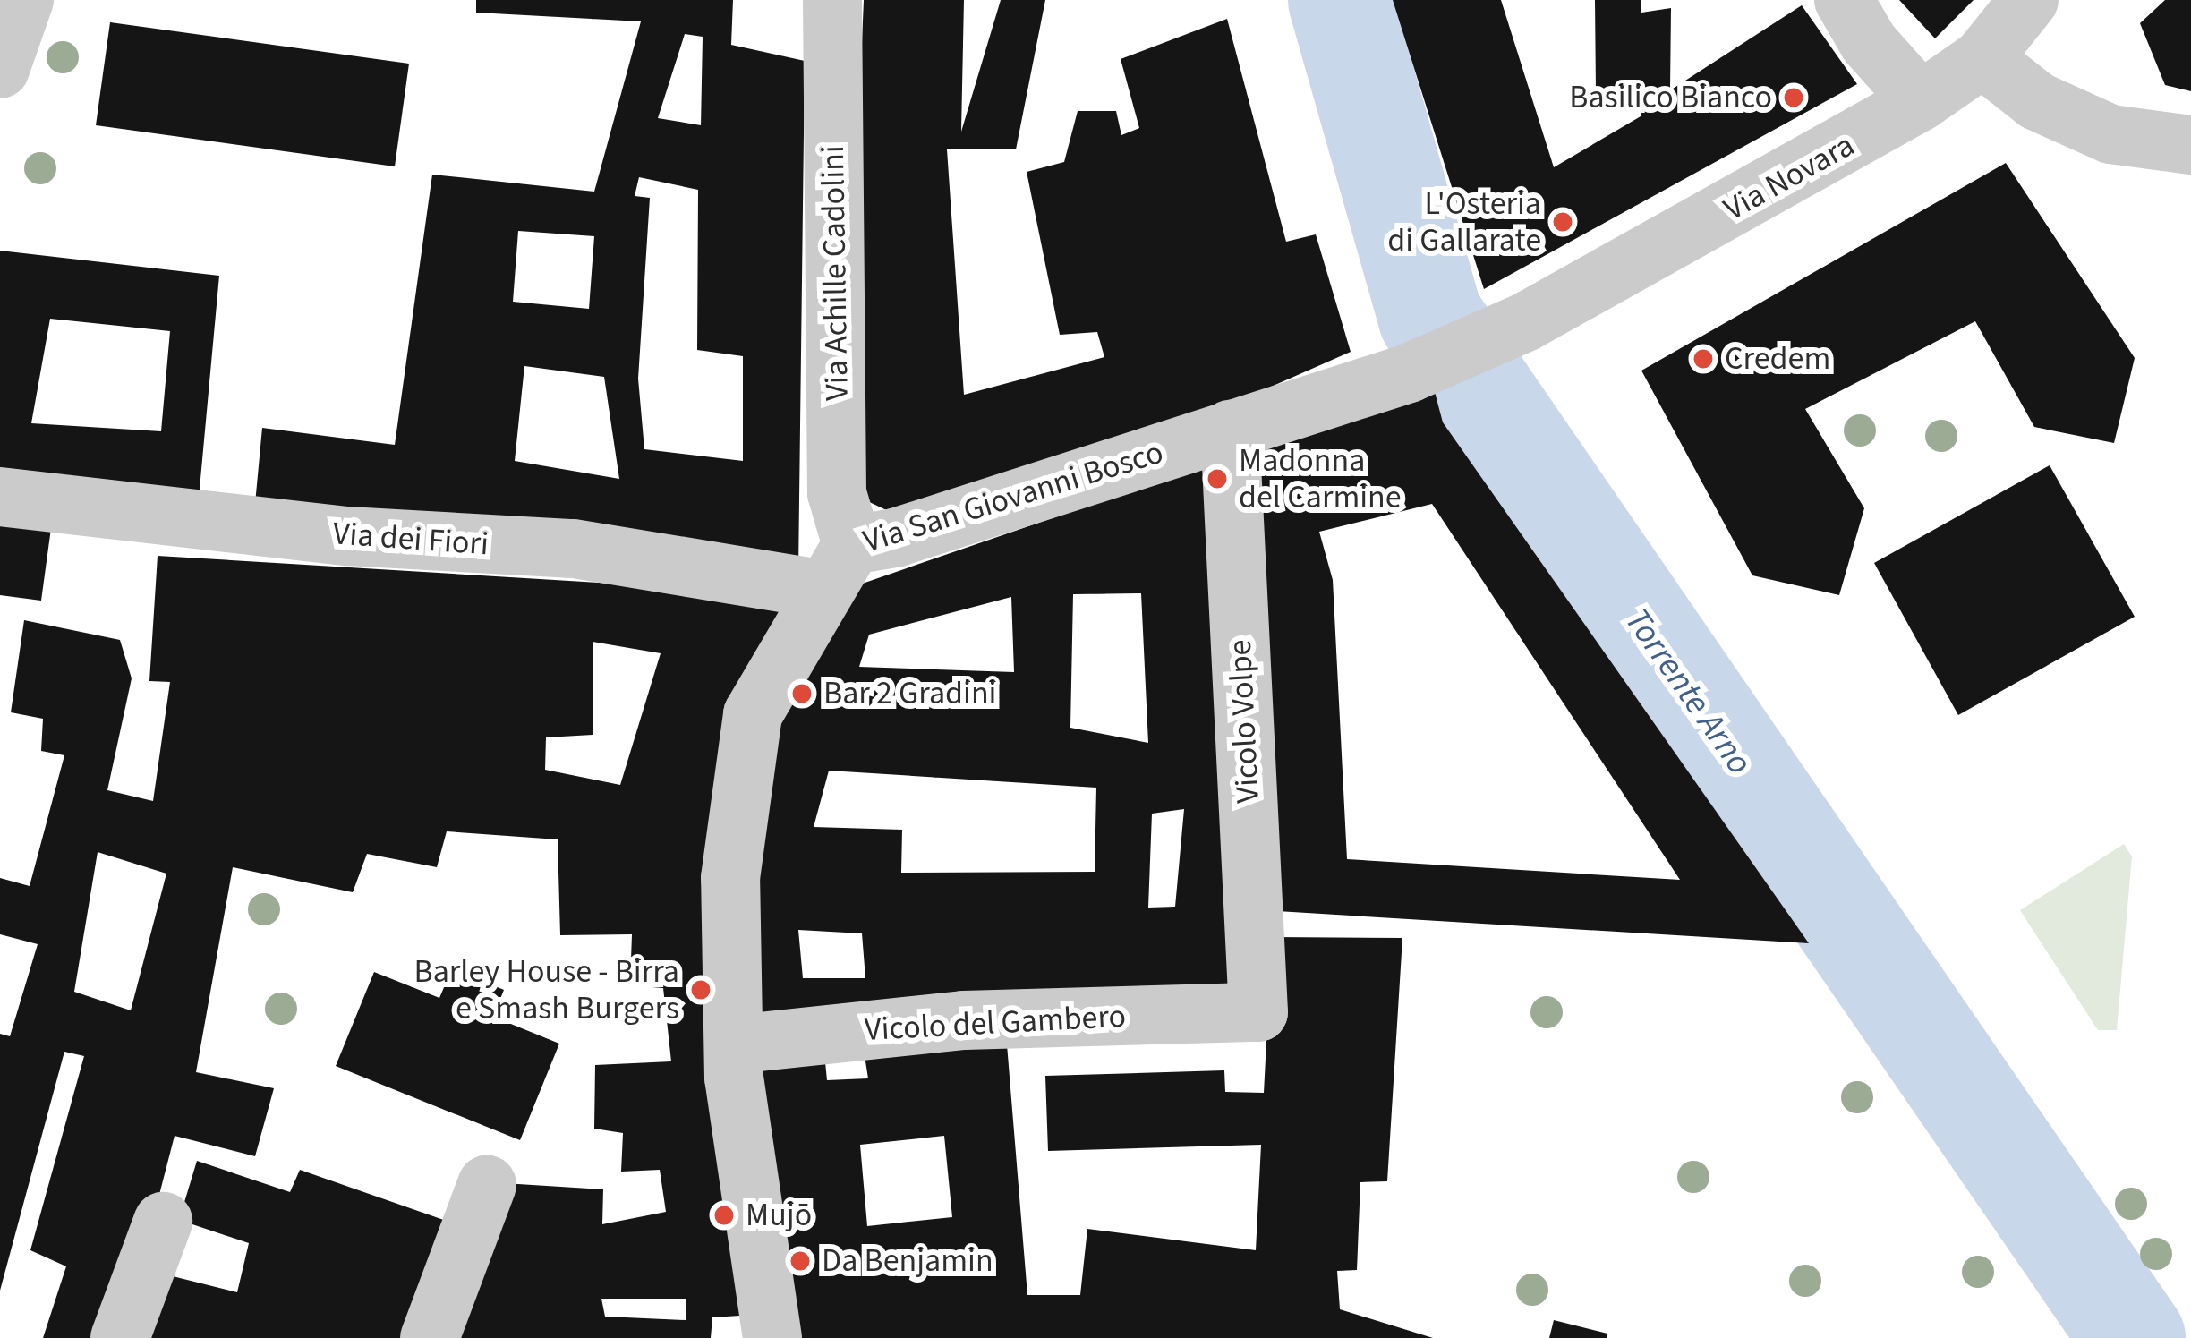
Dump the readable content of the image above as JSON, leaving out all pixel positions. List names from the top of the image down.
{
  "streets": {
    "street": [
      "Via Novara",
      "Via Achille Cadolini",
      "Via San Giovanni Bosco",
      "Via dei Fiori",
      "Vicolo Volpe",
      "Vicolo del Gambero"
    ]
  },
  "crossings": [
    ["Via Novara", "Via San Giovanni Bosco"],
    ["Via Achille Cadolini", "Via San Giovanni Bosco"],
    ["Via Achille Cadolini", "Via dei Fiori"],
    ["Via San Giovanni Bosco", "Via dei Fiori"],
    ["Via San Giovanni Bosco", "Vicolo Volpe"],
    ["Vicolo Volpe", "Vicolo del Gambero"]
  ],
  "water": ["Torrente Arno"],
  "places": [
    "Basilico Bianco",
    "L'Osteria di Gallarate",
    "Credem",
    "Madonna del Carmine",
    "Bar 2 Gradini",
    "Barley House - Birra e Smash Burgers",
    "Mujō",
    "Da Benjamin"
  ]
}
